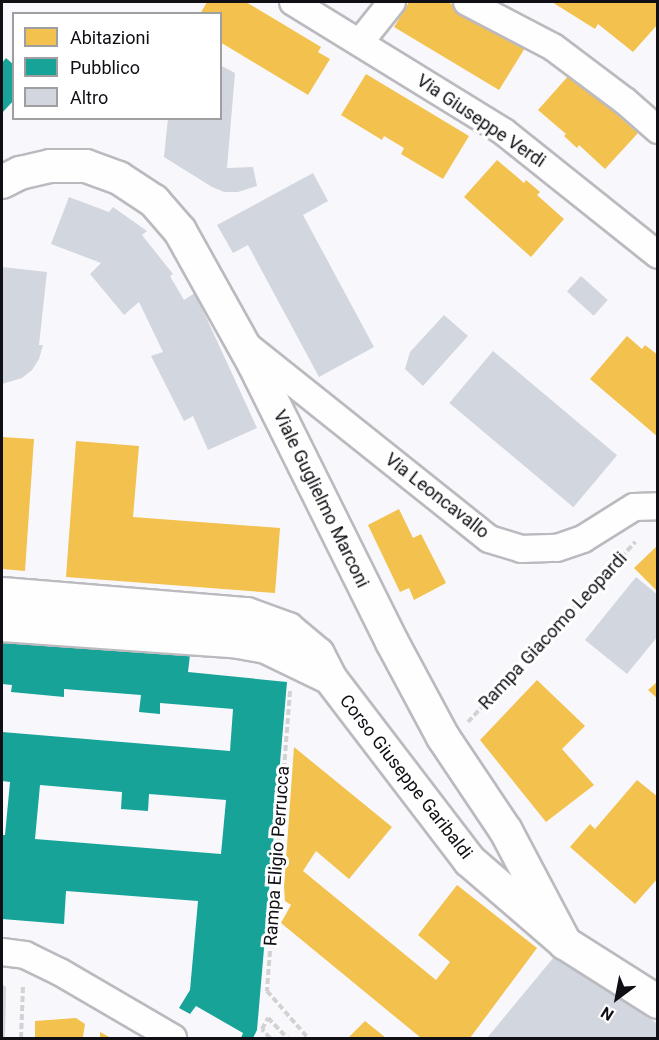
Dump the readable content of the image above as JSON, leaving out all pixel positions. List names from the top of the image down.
{
  "streets": {
    "street": [
      "Via Giuseppe Verdi",
      "Via Leoncavallo",
      "Viale Guglielmo Marconi",
      "Corso Giuseppe Garibaldi"
    ],
    "path": ["Rampa Giacomo Leopardi", "Rampa Eligio Perrucca"]
  },
  "crossings": [
    ["Via Leoncavallo", "Viale Guglielmo Marconi"],
    ["Viale Guglielmo Marconi", "Rampa Giacomo Leopardi"],
    ["Viale Guglielmo Marconi", "Corso Giuseppe Garibaldi"],
    ["Corso Giuseppe Garibaldi", "Rampa Eligio Perrucca"]
  ],
  "legend": ["Abitazioni", "Pubblico", "Altro"],
  "north": "bottom left"
}
